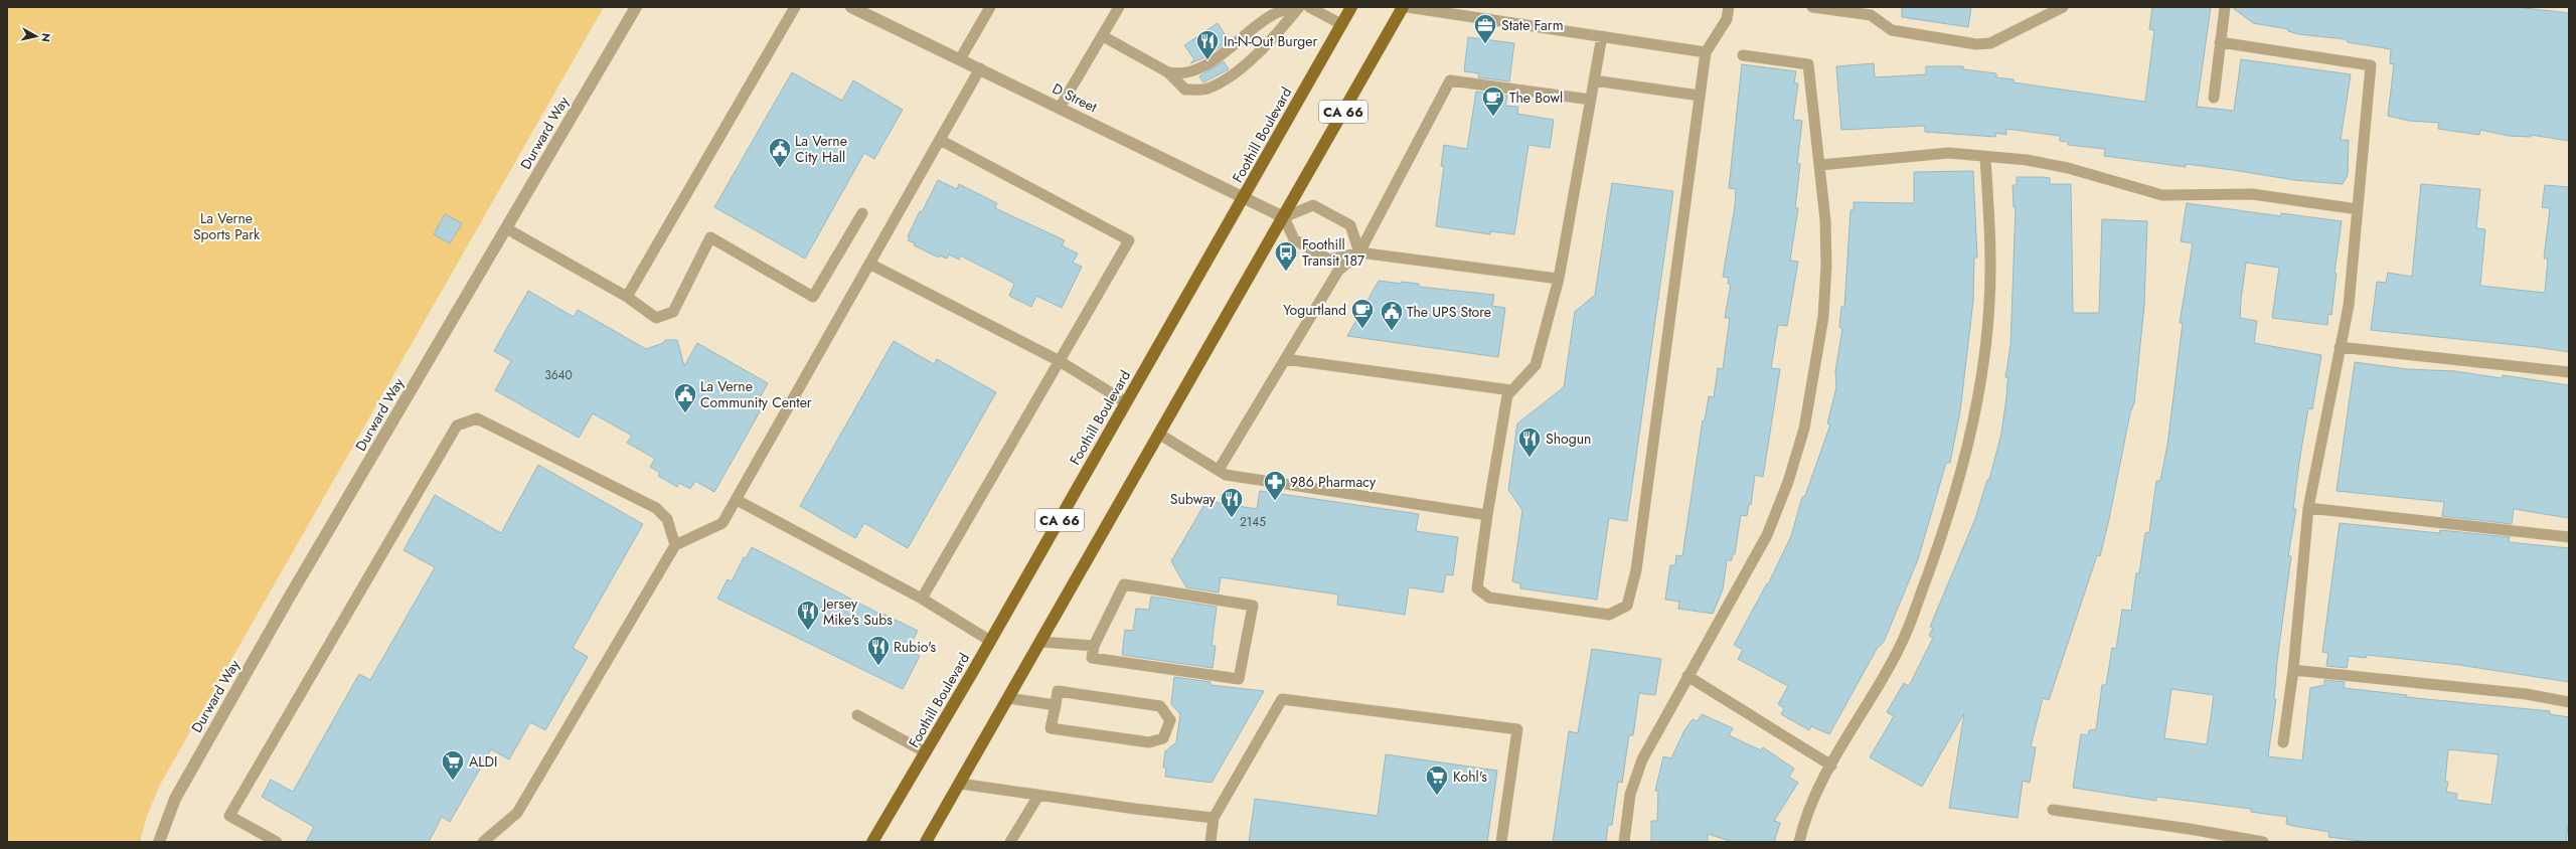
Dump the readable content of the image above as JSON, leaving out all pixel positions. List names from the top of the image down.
{
  "streets": {
    "main road": ["CA 66", "Foothill Boulevard"],
    "street": ["D Street", "Durward Way"]
  },
  "crossings": [
    ["D Street", "CA 66"],
    ["D Street", "Foothill Boulevard"]
  ],
  "parks": ["La Verne Sports Park"],
  "places": {
    "office": ["State Farm"],
    "restaurant": [
      "In-N-Out Burger",
      "Shogun",
      "Subway",
      "Jersey Mike's Subs",
      "Rubio's"
    ],
    "cafe": ["The Bowl", "Yogurtland"],
    "public building": ["La Verne City Hall", "The UPS Store", "La Verne Community Center"],
    "bus stop": ["Foothill Transit 187"],
    "pharmacy": ["986 Pharmacy"],
    "supermarket": ["ALDI", "Kohl's"]
  },
  "house_numbers": ["3640", "2145"],
  "north": "right"
}
